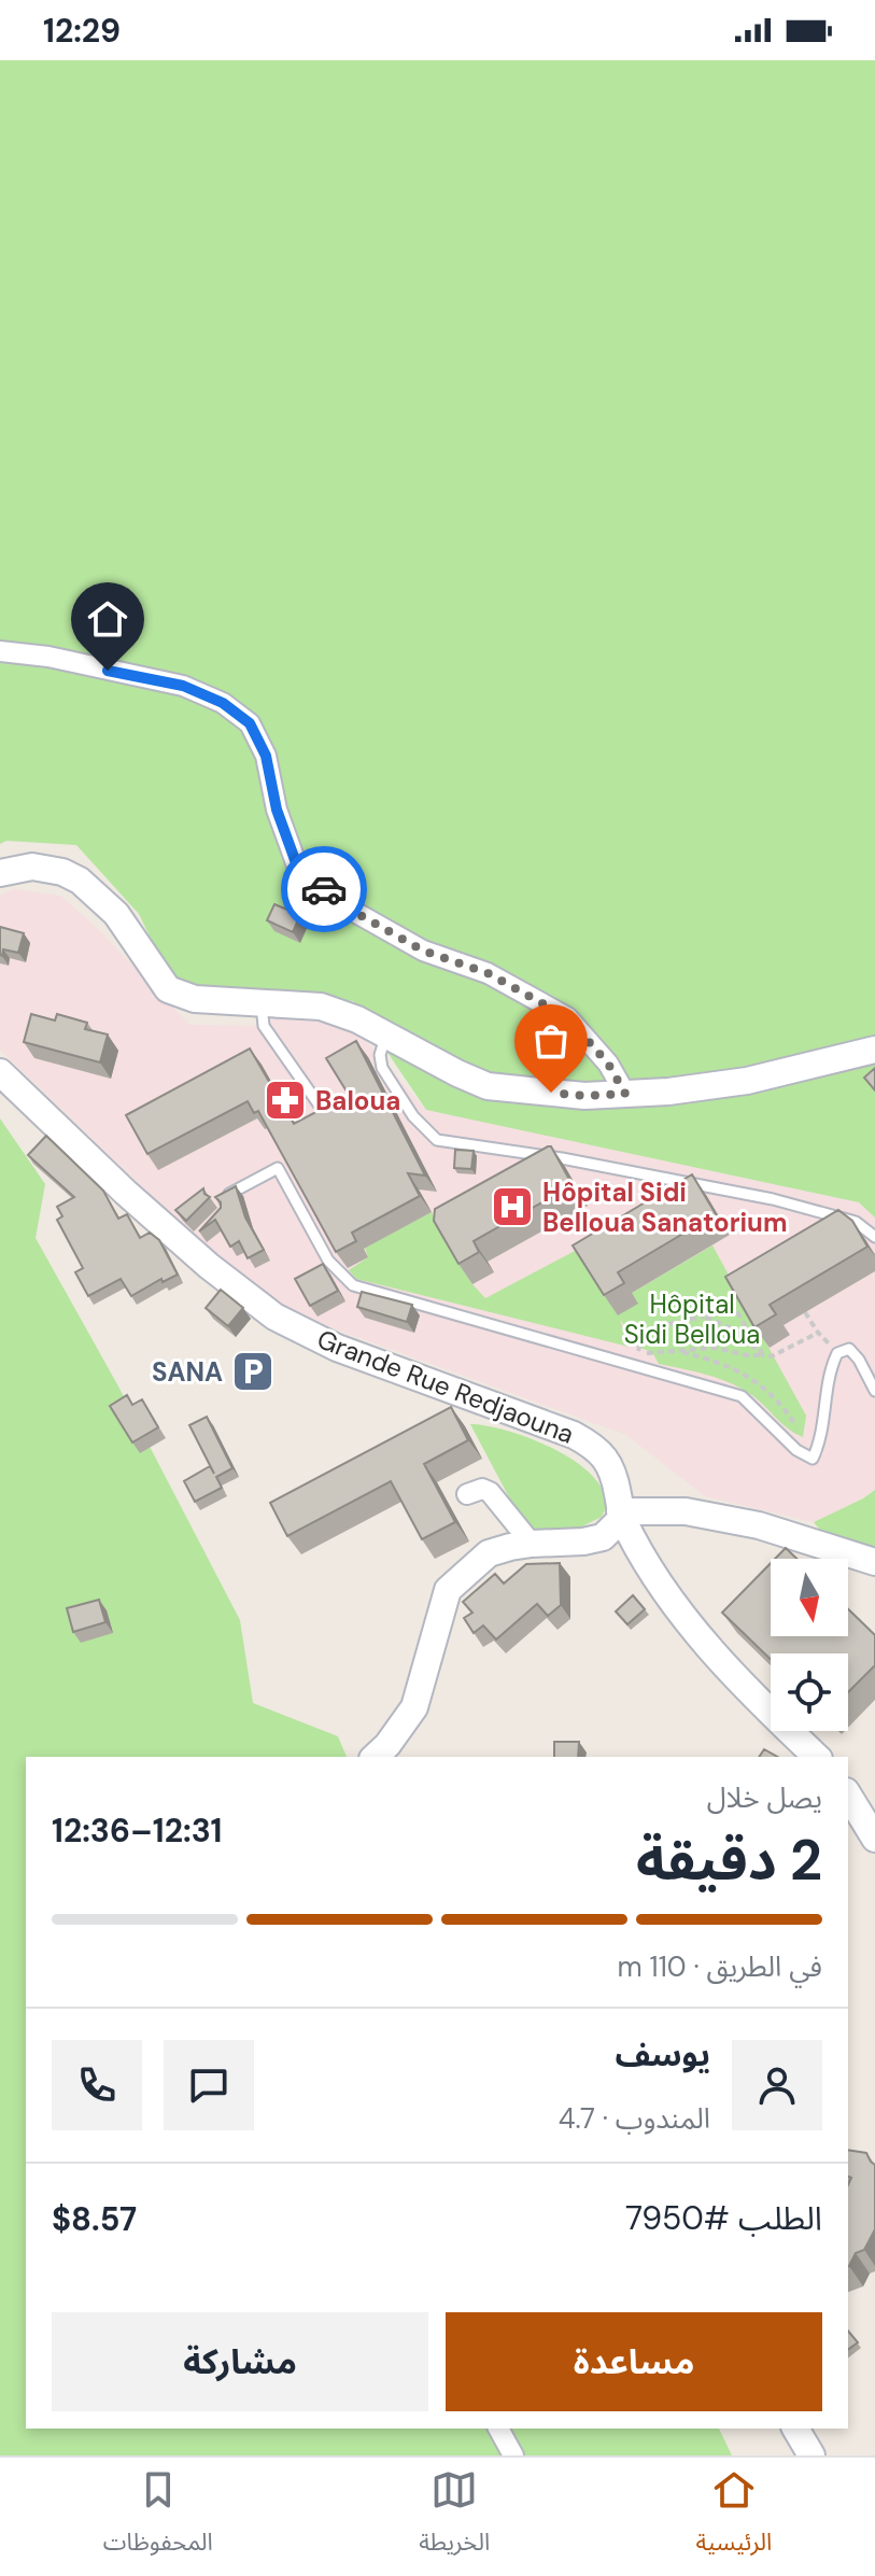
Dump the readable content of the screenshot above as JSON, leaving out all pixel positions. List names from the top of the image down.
{
  "streets": {
    "street": ["Grande Rue Redjaouna"]
  },
  "parks": ["Hôpital Sidi Belloua"],
  "places": {
    "pharmacy": ["Baloua"],
    "hospital": ["Hôpital Sidi Belloua Sanatorium"],
    "parking": ["SANA"]
  },
  "north": "bottom",
  "page": {
    "status": "12:29",
    "heading": ["2 دقيقة", "يصل خلال", "12:31–12:36"],
    "panel": [
      "يوسف",
      "المندوب · 4.7",
      "الطلب #7950",
      "$8.57"
    ],
    "bar": "في الطريق · 110 m",
    "buttons": ["مساعدة", "مشاركة"],
    "tabs": ["الرئيسية", "الخريطة", "المحفوظات"]
  }
}
